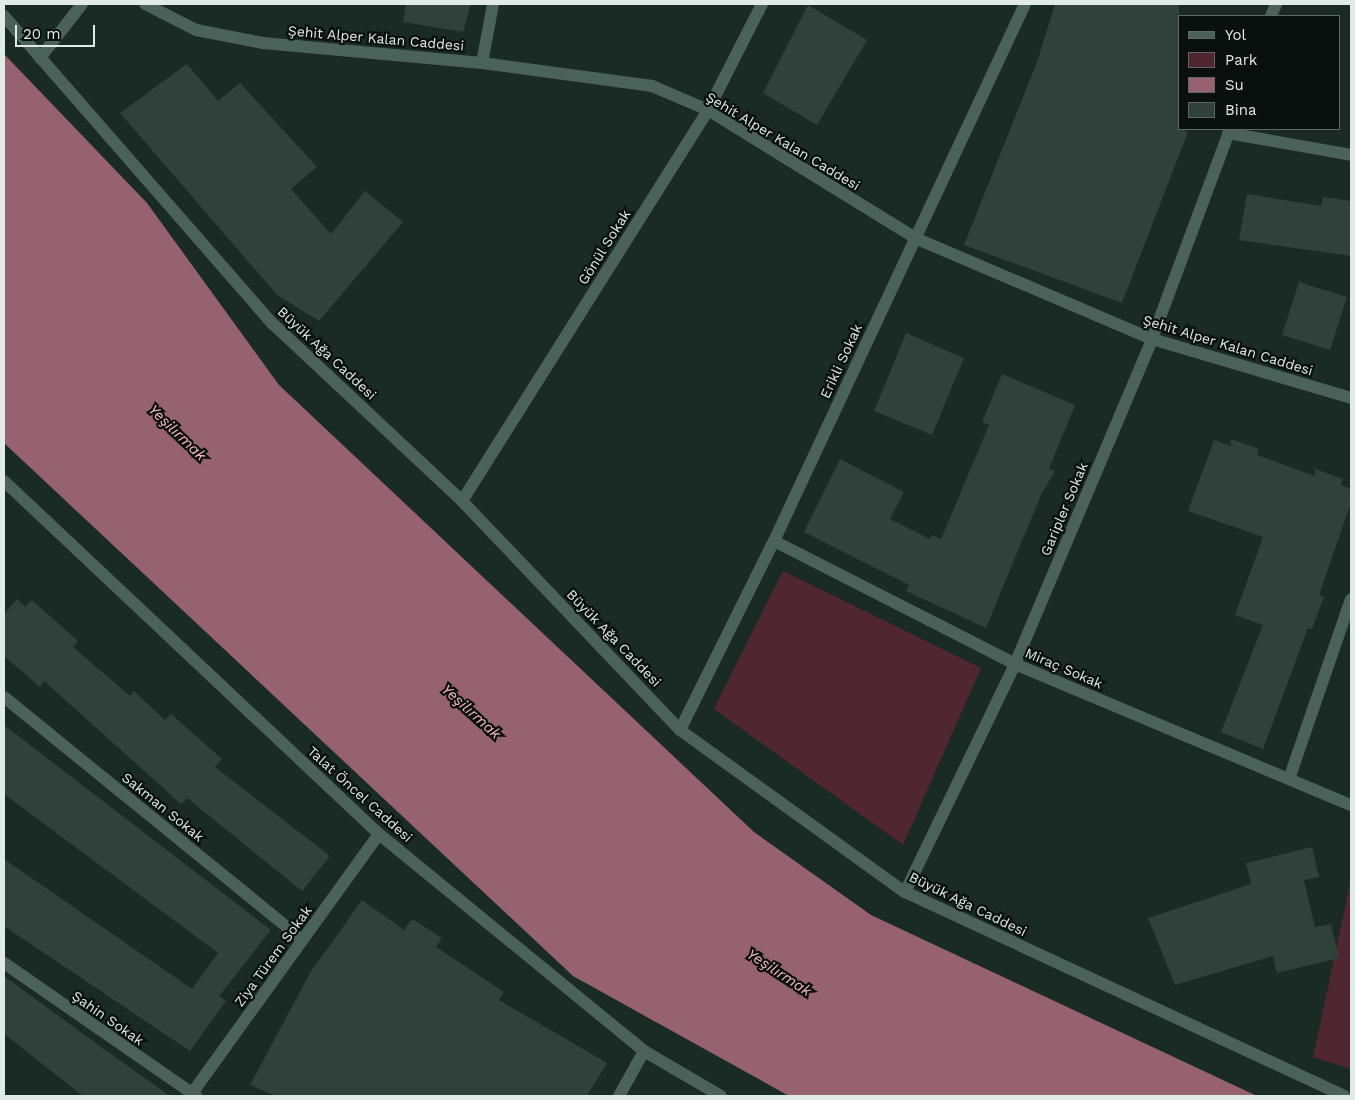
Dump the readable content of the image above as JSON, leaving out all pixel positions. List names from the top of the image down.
{
  "streets": {
    "street": [
      "Şehit Alper Kalan Caddesi",
      "Gönül Sokak",
      "Büyük Ağa Caddesi",
      "Erikli Sokak",
      "Garipler Sokak",
      "Miraç Sokak",
      "Talat Öncel Caddesi",
      "Sakman Sokak",
      "Ziya Türem Sokak",
      "Şahin Sokak"
    ]
  },
  "crossings": [
    ["Şehit Alper Kalan Caddesi", "Gönül Sokak"],
    ["Şehit Alper Kalan Caddesi", "Erikli Sokak"],
    ["Şehit Alper Kalan Caddesi", "Garipler Sokak"],
    ["Gönül Sokak", "Büyük Ağa Caddesi"],
    ["Büyük Ağa Caddesi", "Erikli Sokak"],
    ["Büyük Ağa Caddesi", "Garipler Sokak"],
    ["Erikli Sokak", "Miraç Sokak"],
    ["Garipler Sokak", "Miraç Sokak"],
    ["Talat Öncel Caddesi", "Ziya Türem Sokak"],
    ["Sakman Sokak", "Ziya Türem Sokak"],
    ["Ziya Türem Sokak", "Şahin Sokak"]
  ],
  "water": ["Yeşilırmak"],
  "legend": [
    "Yol",
    "Park",
    "Su",
    "Bina"
  ],
  "scale_bar": "20 m"
}
